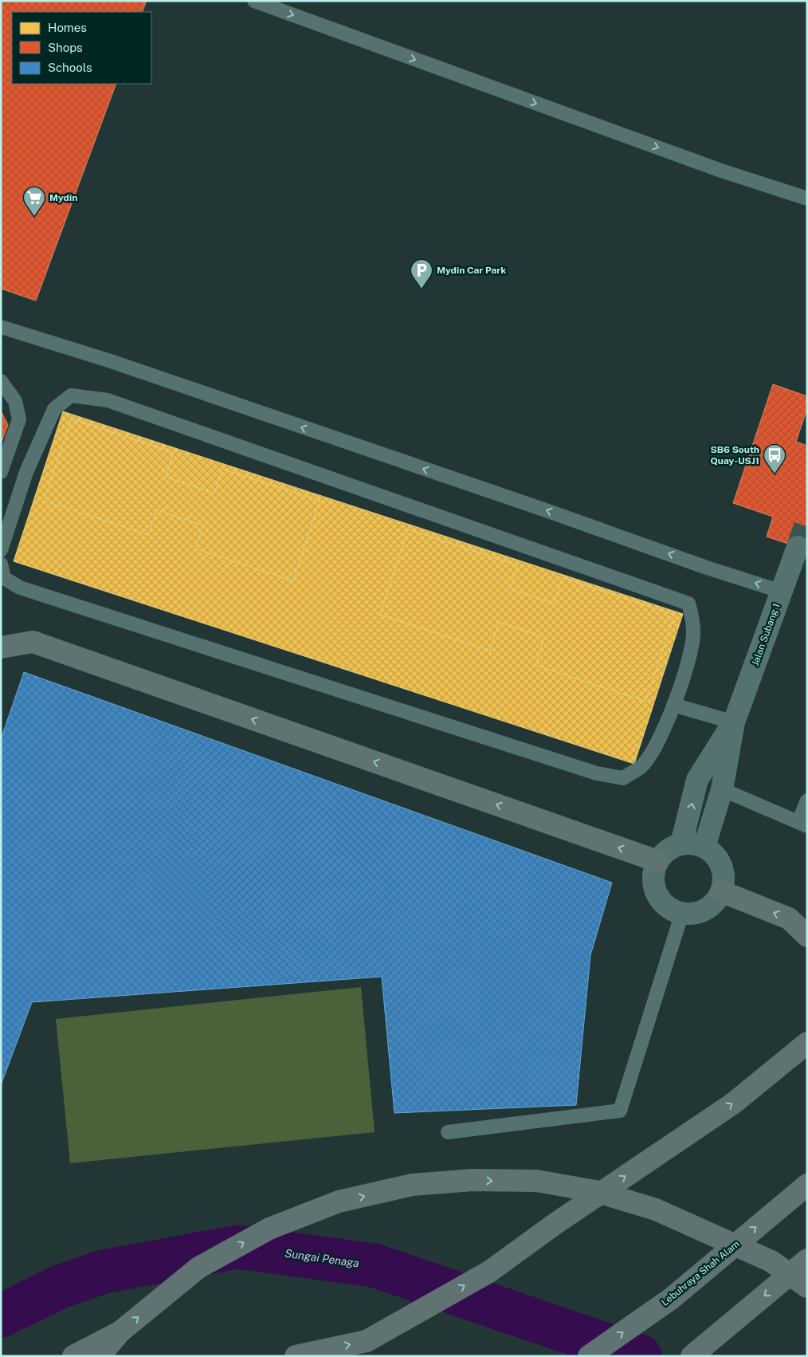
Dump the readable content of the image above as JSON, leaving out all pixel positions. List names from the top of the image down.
{
  "streets": {
    "highway": ["Lebuhraya Shah Alam"],
    "street": ["Jalan Subang 1"]
  },
  "water": ["Sungai Penaga"],
  "places": {
    "supermarket": ["Mydin"],
    "parking": ["Mydin Car Park"],
    "bus stop": ["SB6 South Quay-USJ1"]
  },
  "legend": ["Homes", "Shops", "Schools"]
}
